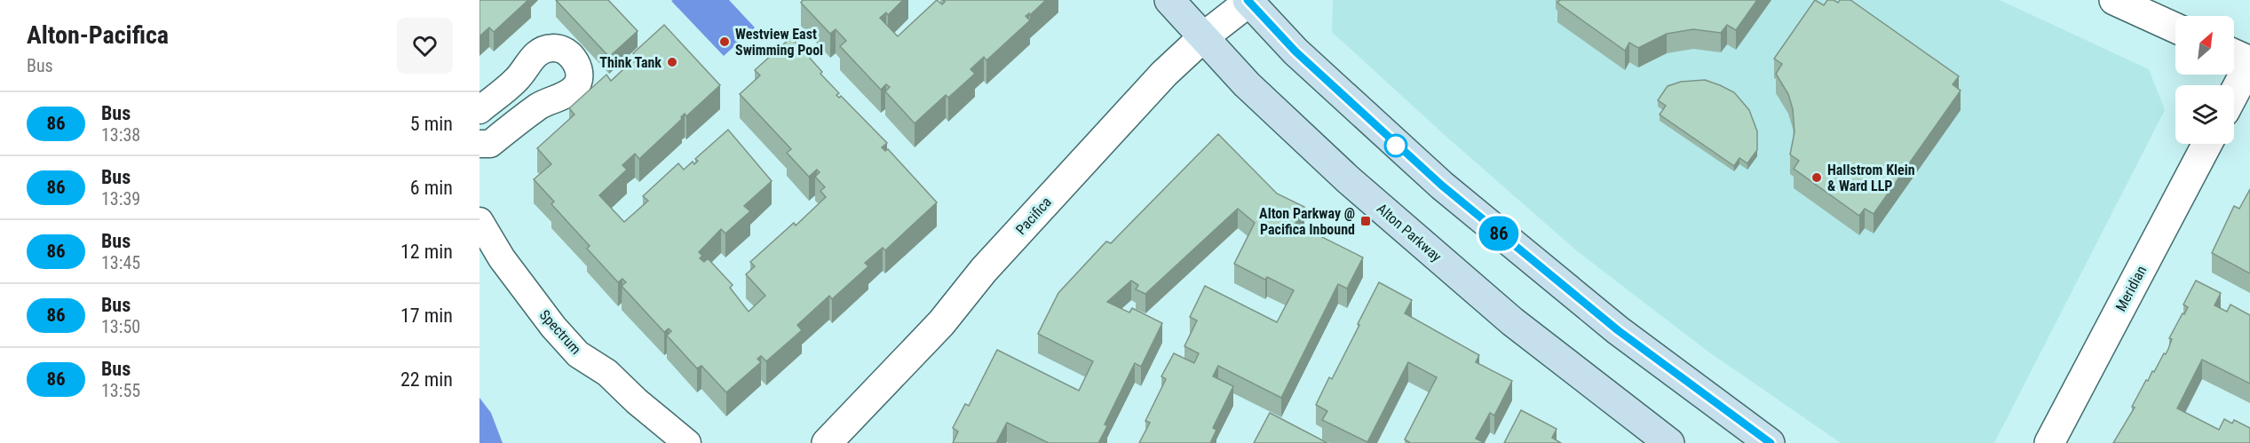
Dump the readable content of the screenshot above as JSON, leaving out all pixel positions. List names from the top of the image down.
{
  "streets": {
    "main road": ["Alton Parkway"],
    "street": ["Pacifica", "Meridian", "Spectrum"]
  },
  "crossings": [
    ["Pacifica", "Alton Parkway"]
  ],
  "places": {
    "other": ["Westview East Swimming Pool", "Think Tank", "Hallstrom Klein & Ward LLP"],
    "transit": ["Alton Parkway @ Pacifica Inbound"]
  },
  "lines": ["bus line 86"],
  "north": "top right",
  "page": {
    "heading": ["Alton-Pacifica", "Bus"],
    "on_map": "86",
    "list": [
      {
        "mark": "86",
        "name": "Bus",
        "note": "13:38",
        "value": "5 min"
      },
      {
        "mark": "86",
        "name": "Bus",
        "note": "13:39",
        "value": "6 min"
      },
      {
        "mark": "86",
        "name": "Bus",
        "note": "13:45",
        "value": "12 min"
      },
      {
        "mark": "86",
        "name": "Bus",
        "note": "13:50",
        "value": "17 min"
      },
      {
        "mark": "86",
        "name": "Bus",
        "note": "13:55",
        "value": "22 min"
      }
    ]
  }
}
